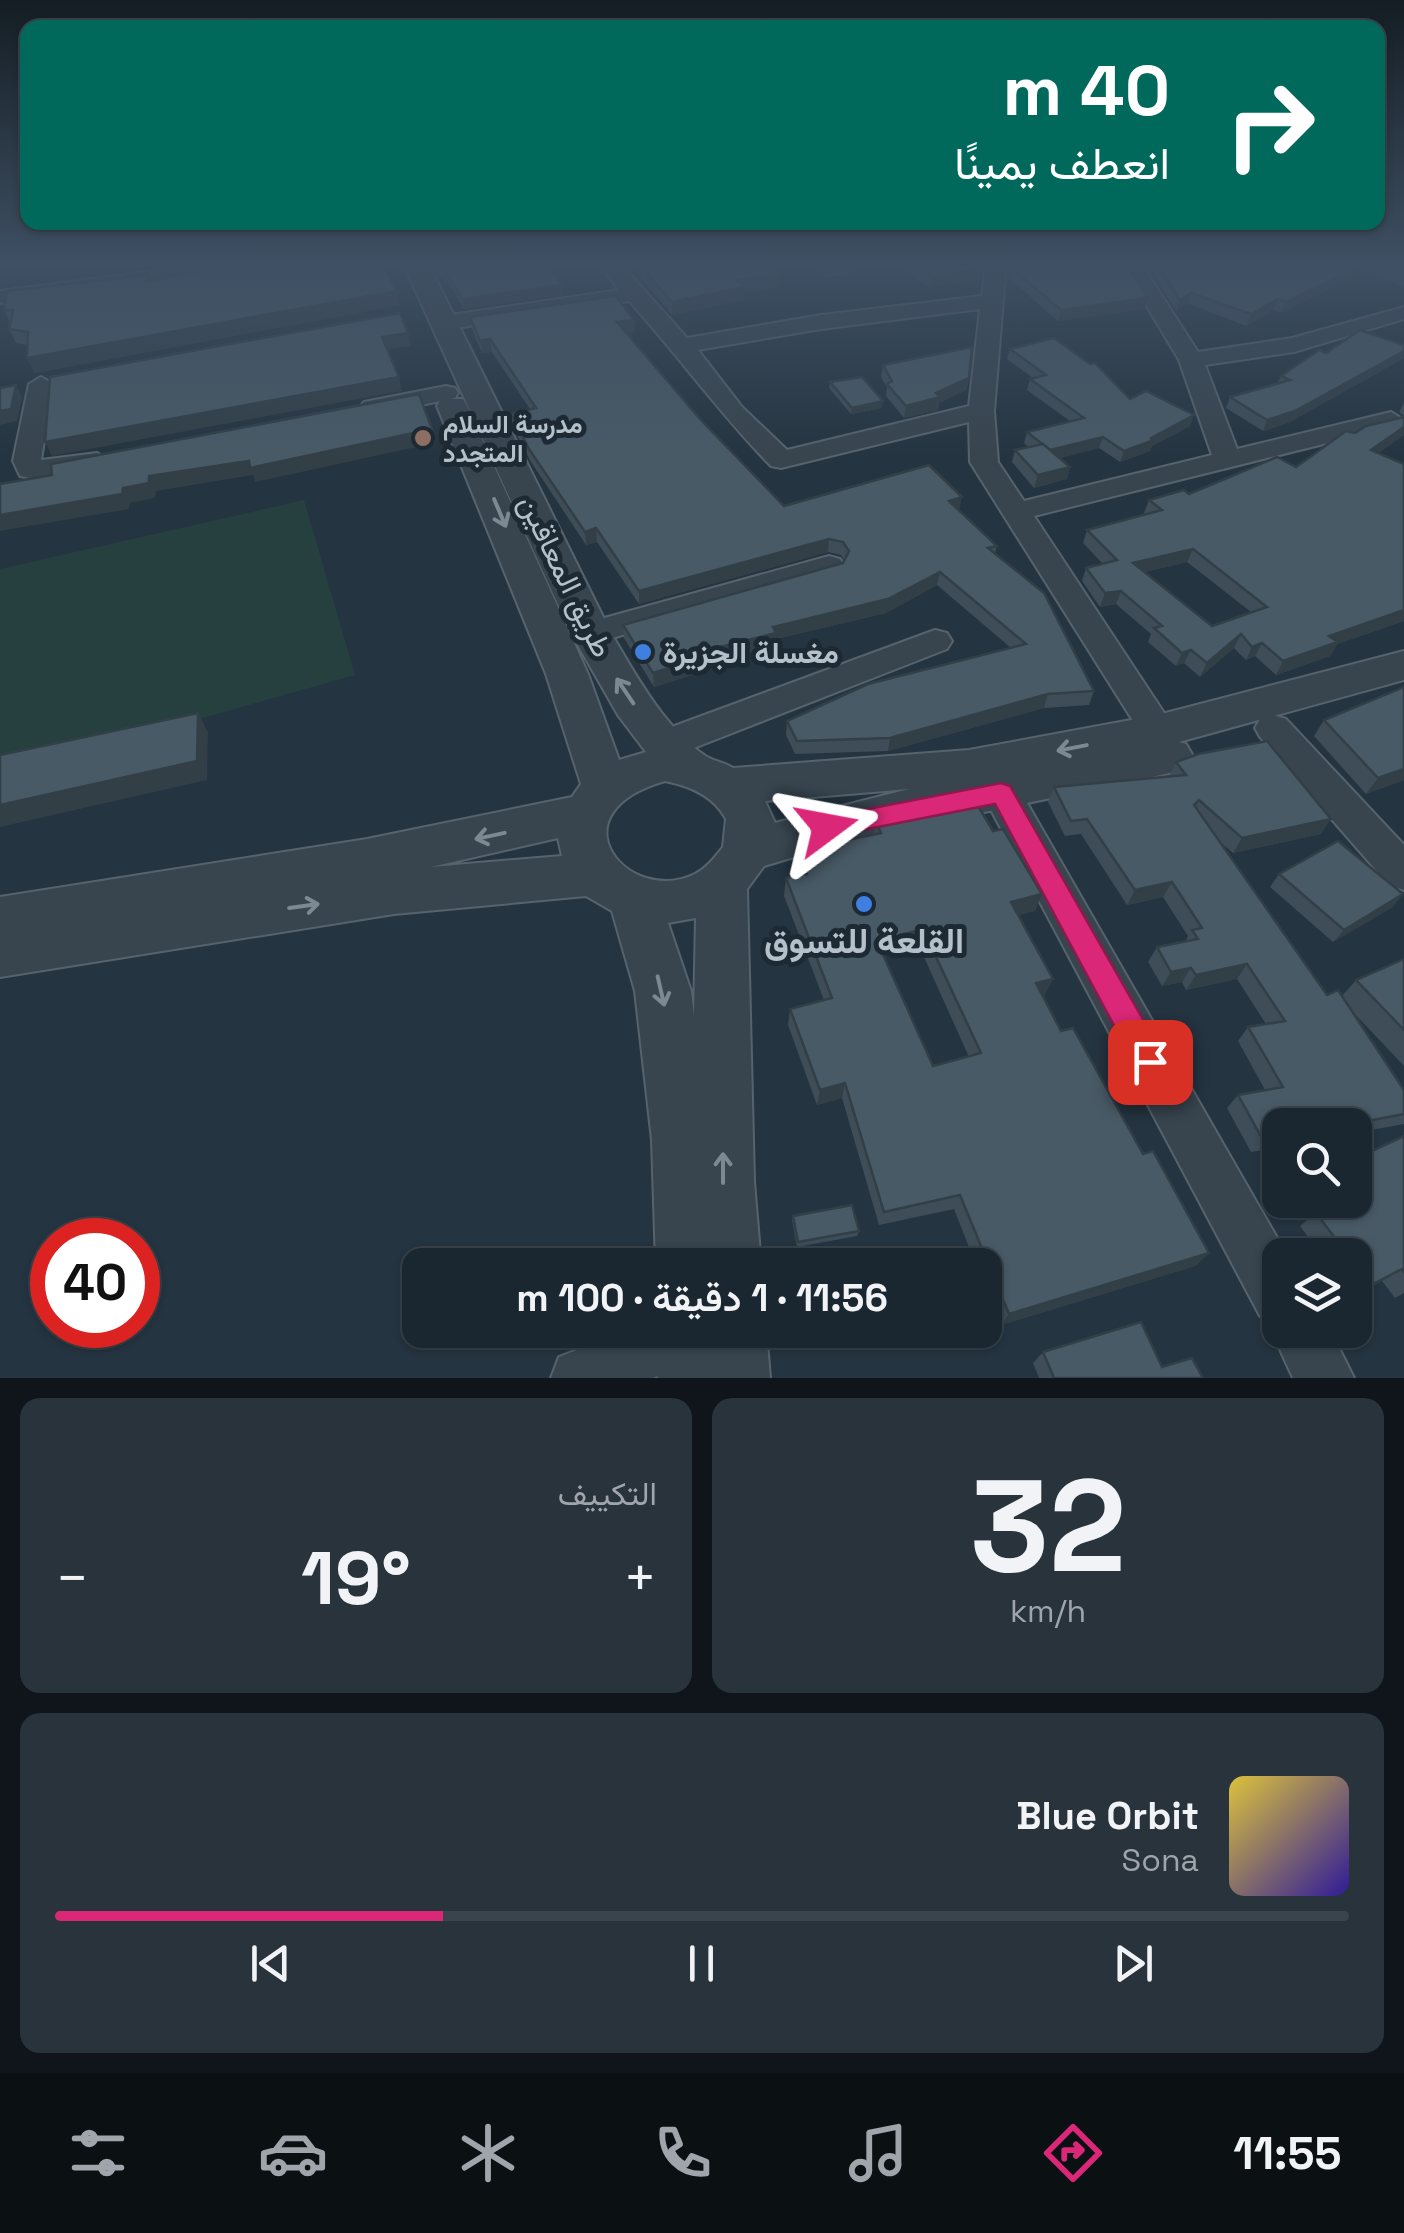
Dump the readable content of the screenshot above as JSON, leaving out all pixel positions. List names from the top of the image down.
{
  "streets": {
    "street": ["طريق المعاقين"]
  },
  "places": ["مدرسة السلام المتجدد", "مغسلة الجزيرة", "القلعة للتسوق"],
  "page": {
    "turn": ["40 m", "انعطف يمينًا"],
    "limit": "40",
    "trip": "11:56 · 1 دقيقة · 100 m",
    "tile": [
      ["32", "km/h"],
      "التكييف"
    ],
    "heat": ["−", "19°", "+"],
    "song": ["Blue Orbit", "Sona"],
    "tabs": "11:55"
  }
}
